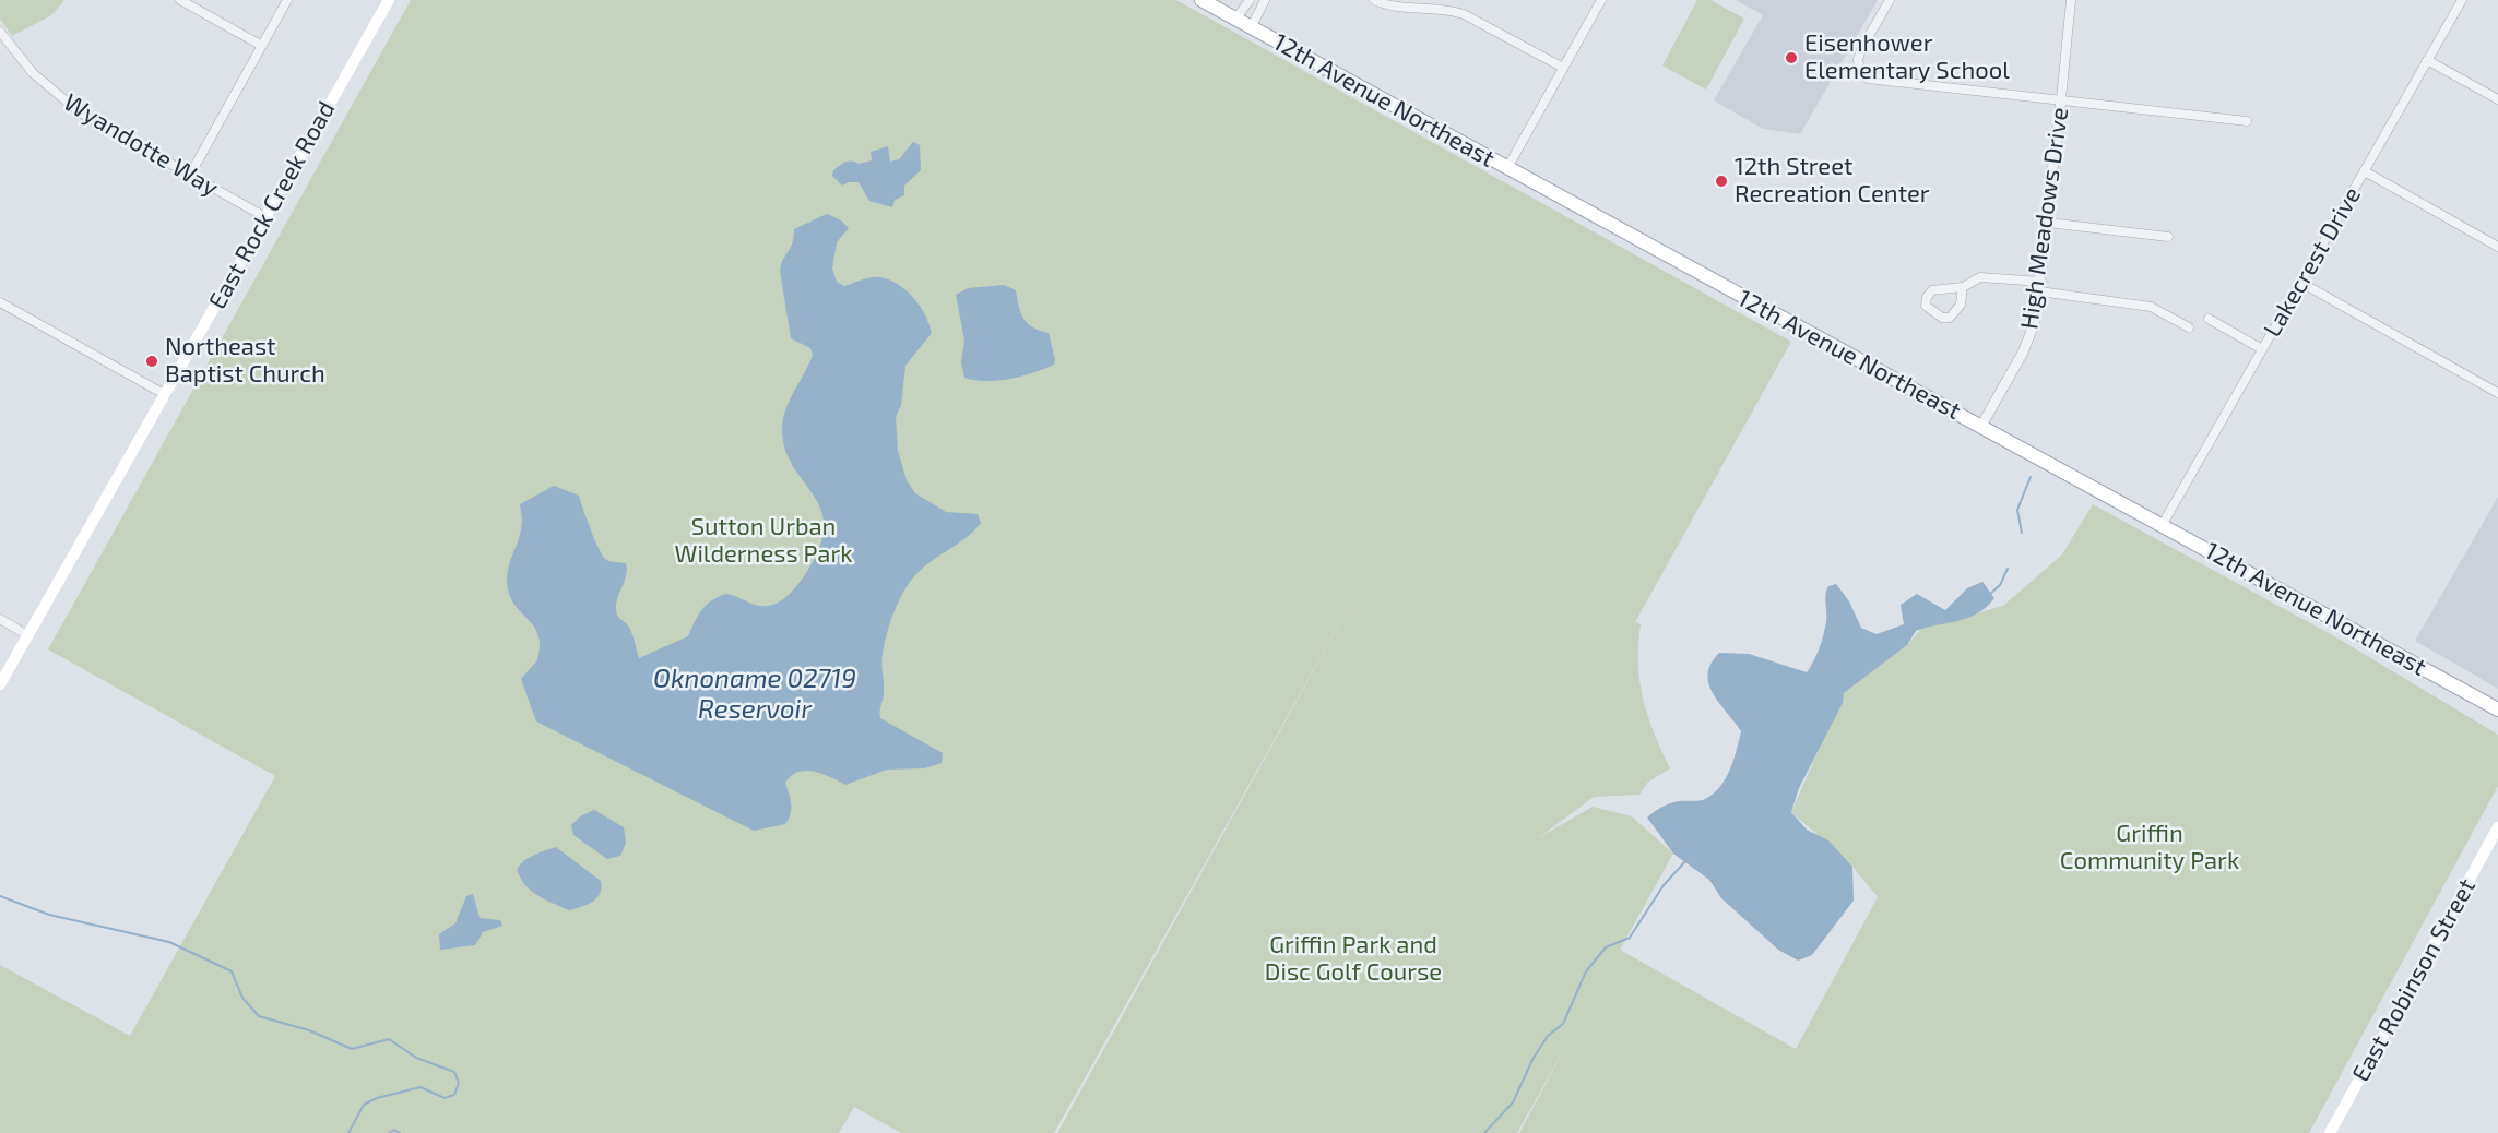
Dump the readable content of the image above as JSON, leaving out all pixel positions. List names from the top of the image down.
{
  "streets": {
    "main road": ["12th Avenue Northeast", "East Rock Creek Road", "East Robinson Street"],
    "street": ["Wyandotte Way", "High Meadows Drive", "Lakecrest Drive"]
  },
  "crossings": [
    ["12th Avenue Northeast", "High Meadows Drive"],
    ["12th Avenue Northeast", "Lakecrest Drive"],
    ["Wyandotte Way", "East Rock Creek Road"]
  ],
  "water": ["Oknoname 02719 Reservoir"],
  "parks": ["Sutton Urban Wilderness Park", "Griffin Community Park", "Griffin Park and Disc Golf Course"],
  "places": ["Eisenhower Elementary School", "12th Street Recreation Center", "Northeast Baptist Church"]
}
